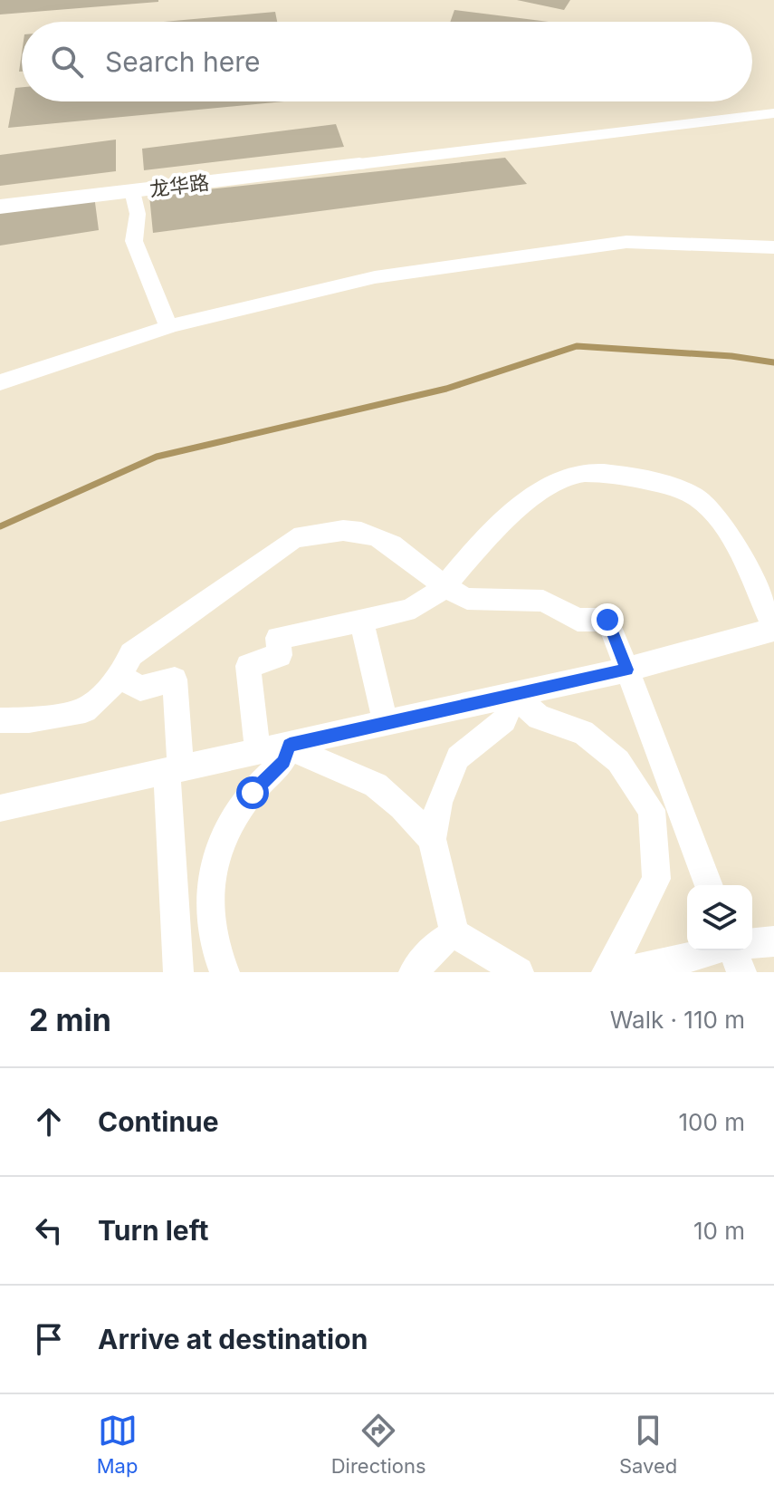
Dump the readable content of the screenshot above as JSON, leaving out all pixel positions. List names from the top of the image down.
{
  "streets": {
    "street": ["龙华路"]
  },
  "page": {
    "search": "Search here",
    "heading": ["2 min", "Walk · 110 m"],
    "list": [
      ["Continue", "100 m"],
      ["Turn left", "10 m"],
      "Arrive at destination"
    ],
    "nav": ["Map", "Directions", "Saved"]
  }
}
